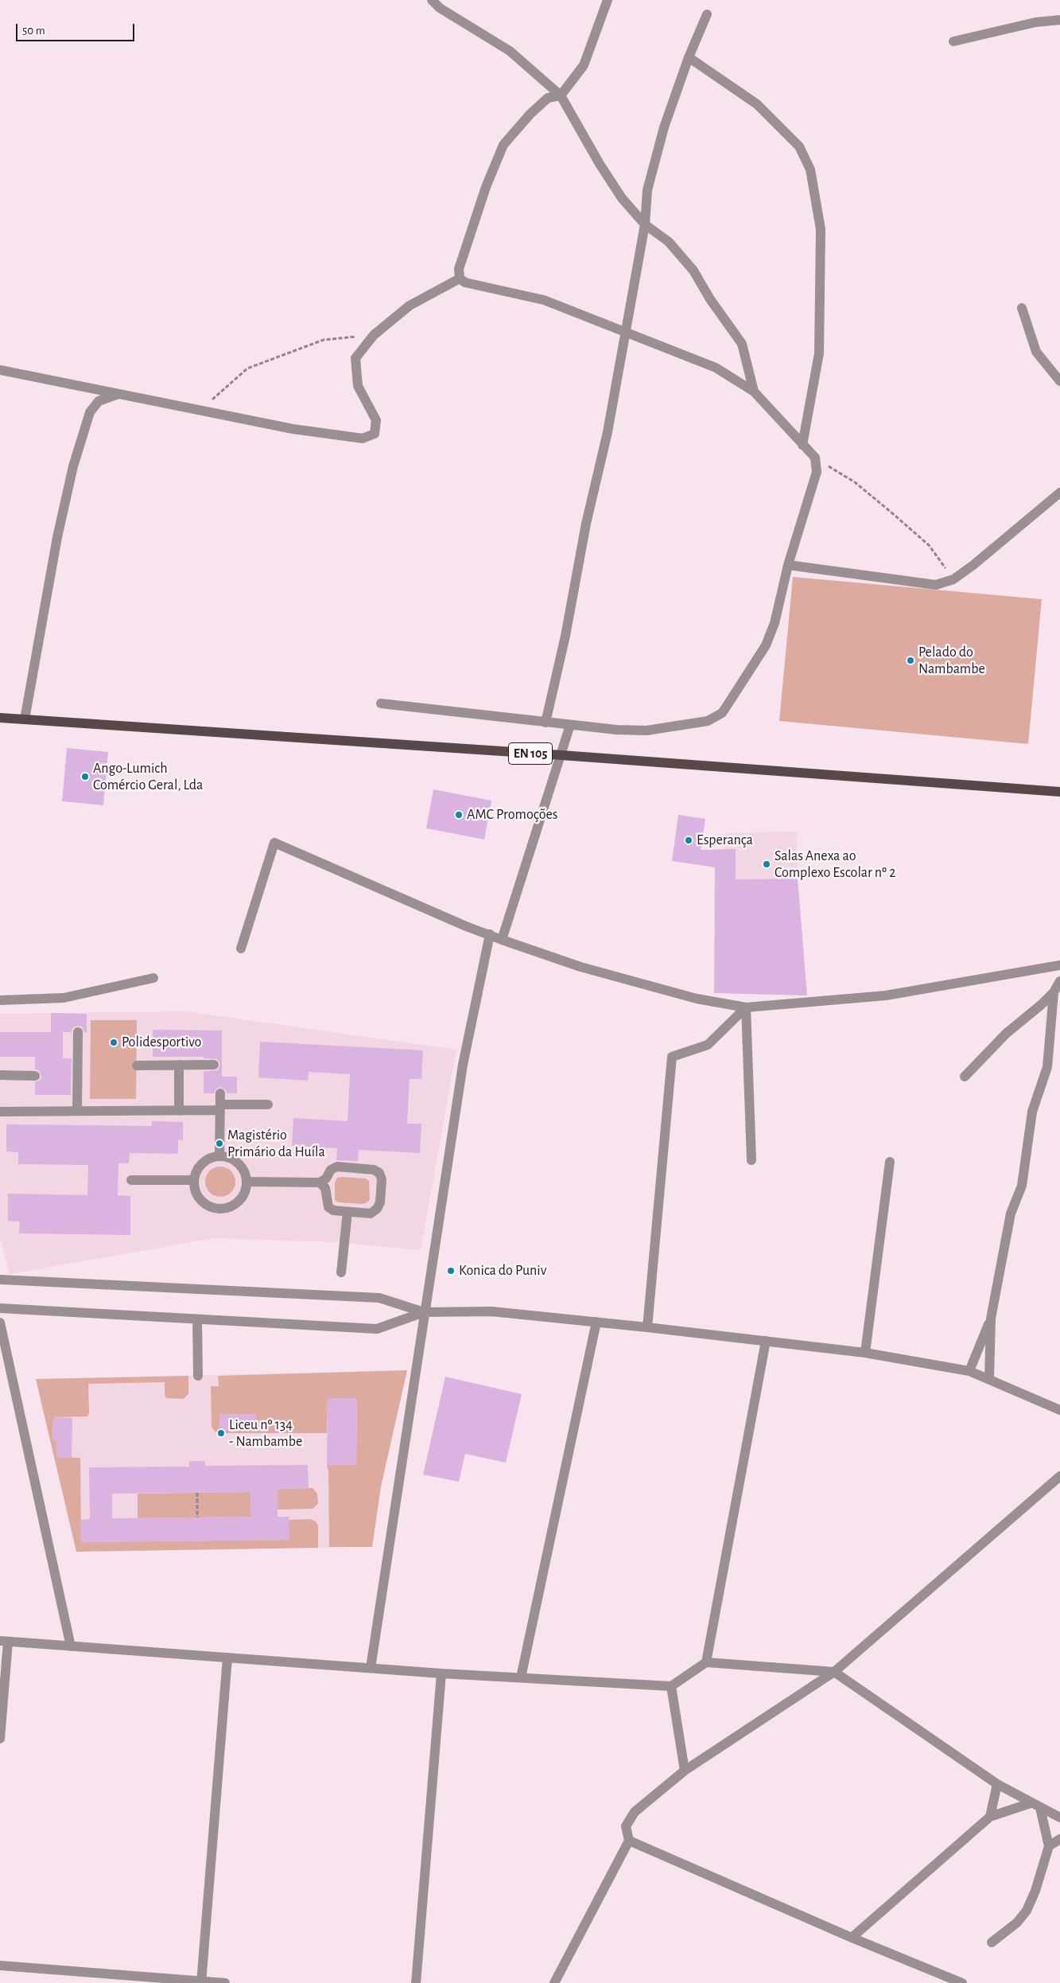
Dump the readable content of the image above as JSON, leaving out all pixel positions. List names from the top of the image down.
{
  "streets": {
    "main road": ["EN 105"]
  },
  "places": [
    "Pelado do Nambambe",
    "Ango-Lumich Comércio Geral, Lda",
    "AMC Promoções",
    "Esperança",
    "Salas Anexa ao Complexo Escolar nº 2",
    "Polidesportivo",
    "Magistério Primário da Huíla",
    "Konica do Puniv",
    "Liceu nº 134 - Nambambe"
  ],
  "scale_bar": "50 m"
}
